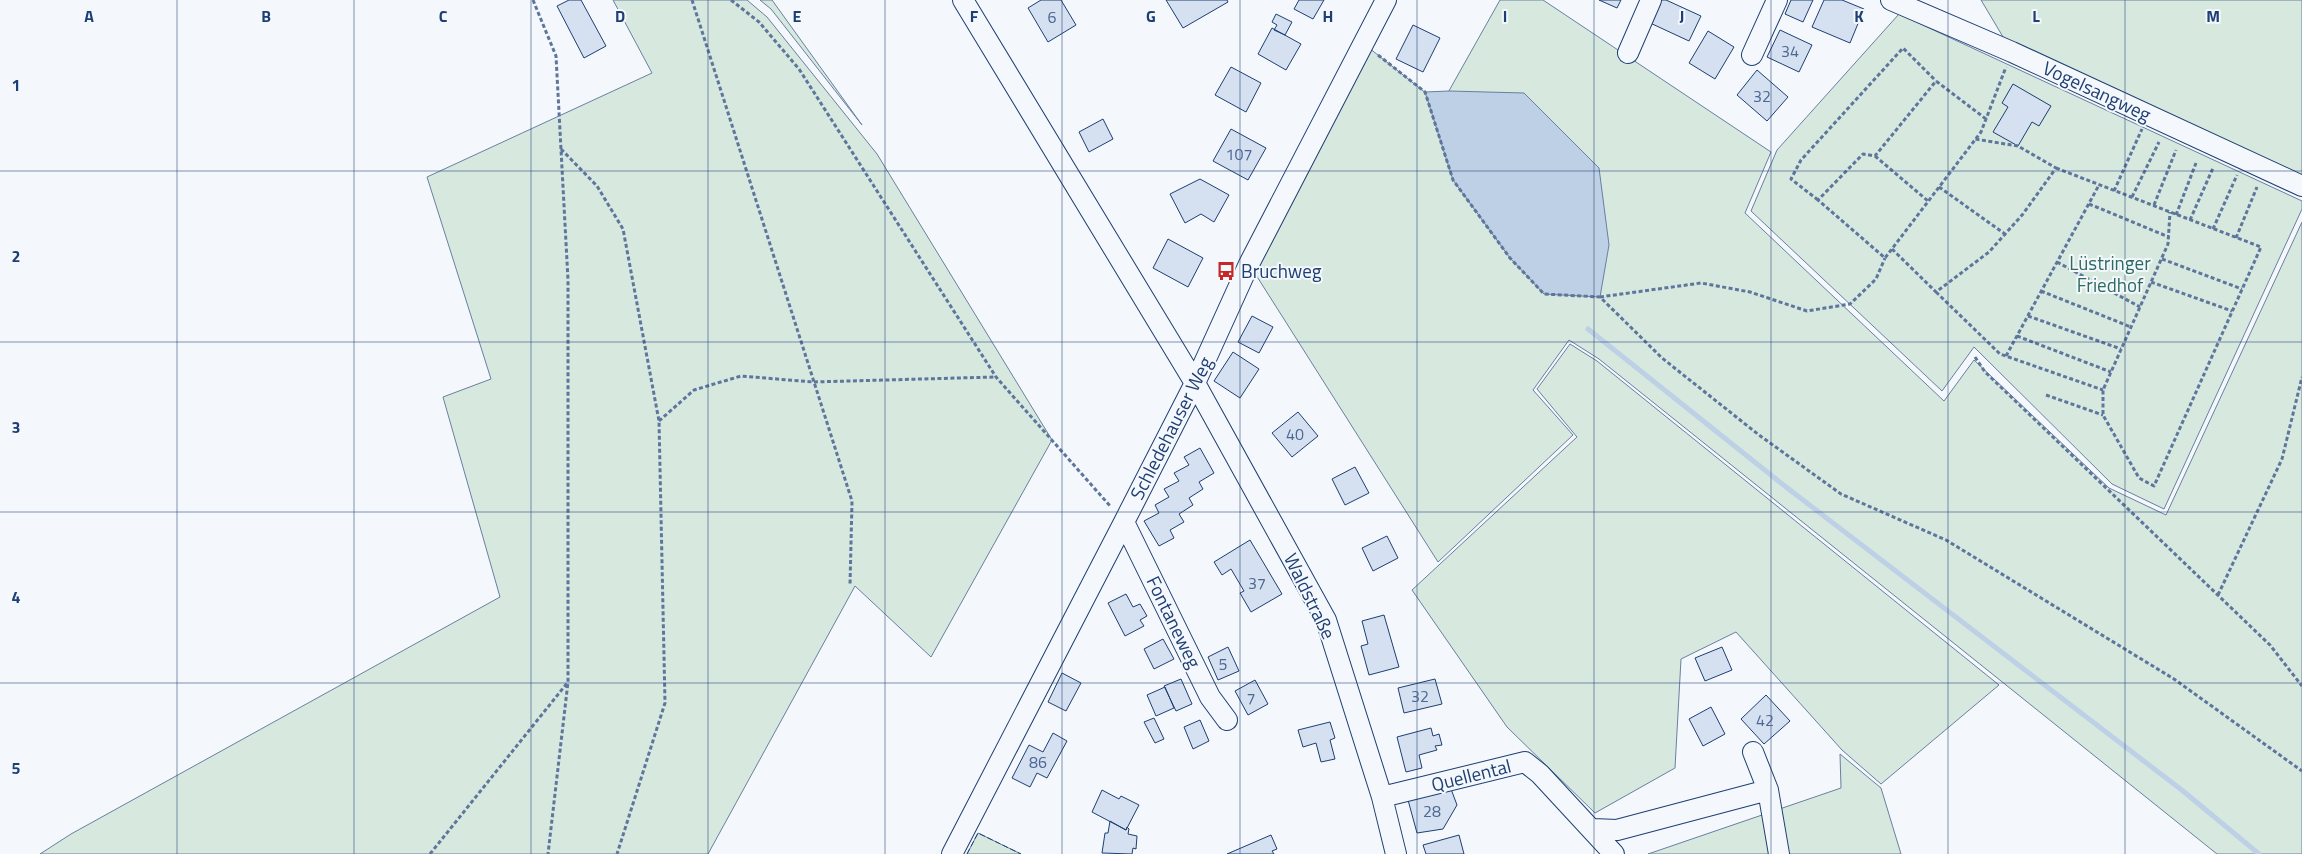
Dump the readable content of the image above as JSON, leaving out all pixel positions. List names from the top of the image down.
{
  "streets": {
    "street": [
      "Vogelsangweg",
      "Schledehauser Weg",
      "Waldstraße",
      "Fontaneweg",
      "Quellental"
    ]
  },
  "crossings": [
    ["Schledehauser Weg", "Waldstraße"],
    ["Schledehauser Weg", "Fontaneweg"],
    ["Waldstraße", "Quellental"]
  ],
  "parks": ["Lüstringer Friedhof"],
  "places": {
    "bus stop": ["Bruchweg"]
  },
  "house_numbers": [
    "6",
    "34",
    "32",
    "107",
    "40",
    "37",
    "5",
    "32",
    "7",
    "42",
    "86",
    "28"
  ],
  "grid": {
    "columns": [
      "A",
      "B",
      "C",
      "D",
      "E",
      "F",
      "G",
      "H",
      "I",
      "J",
      "K",
      "L",
      "M"
    ],
    "rows": [
      "1",
      "2",
      "3",
      "4",
      "5"
    ]
  }
}
